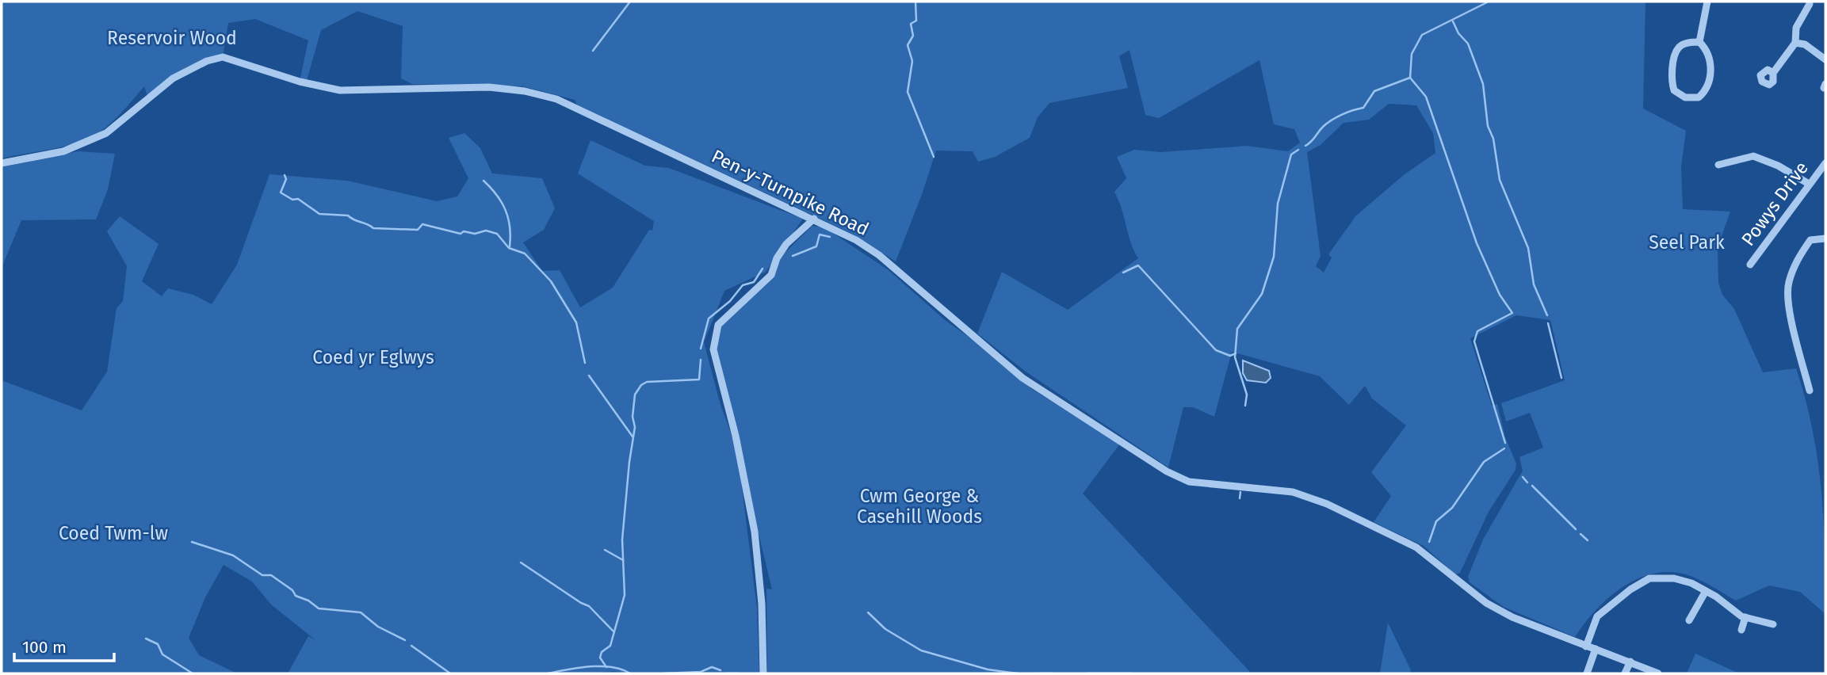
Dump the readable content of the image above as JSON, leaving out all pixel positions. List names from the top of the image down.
{
  "streets": {
    "street": ["Pen-y-Turnpike Road", "Powys Drive"]
  },
  "parks": [
    "Reservoir Wood",
    "Seel Park",
    "Coed yr Eglwys",
    "Cwm George & Casehill Woods",
    "Coed Twm-lw"
  ],
  "scale_bar": "100 m"
}
